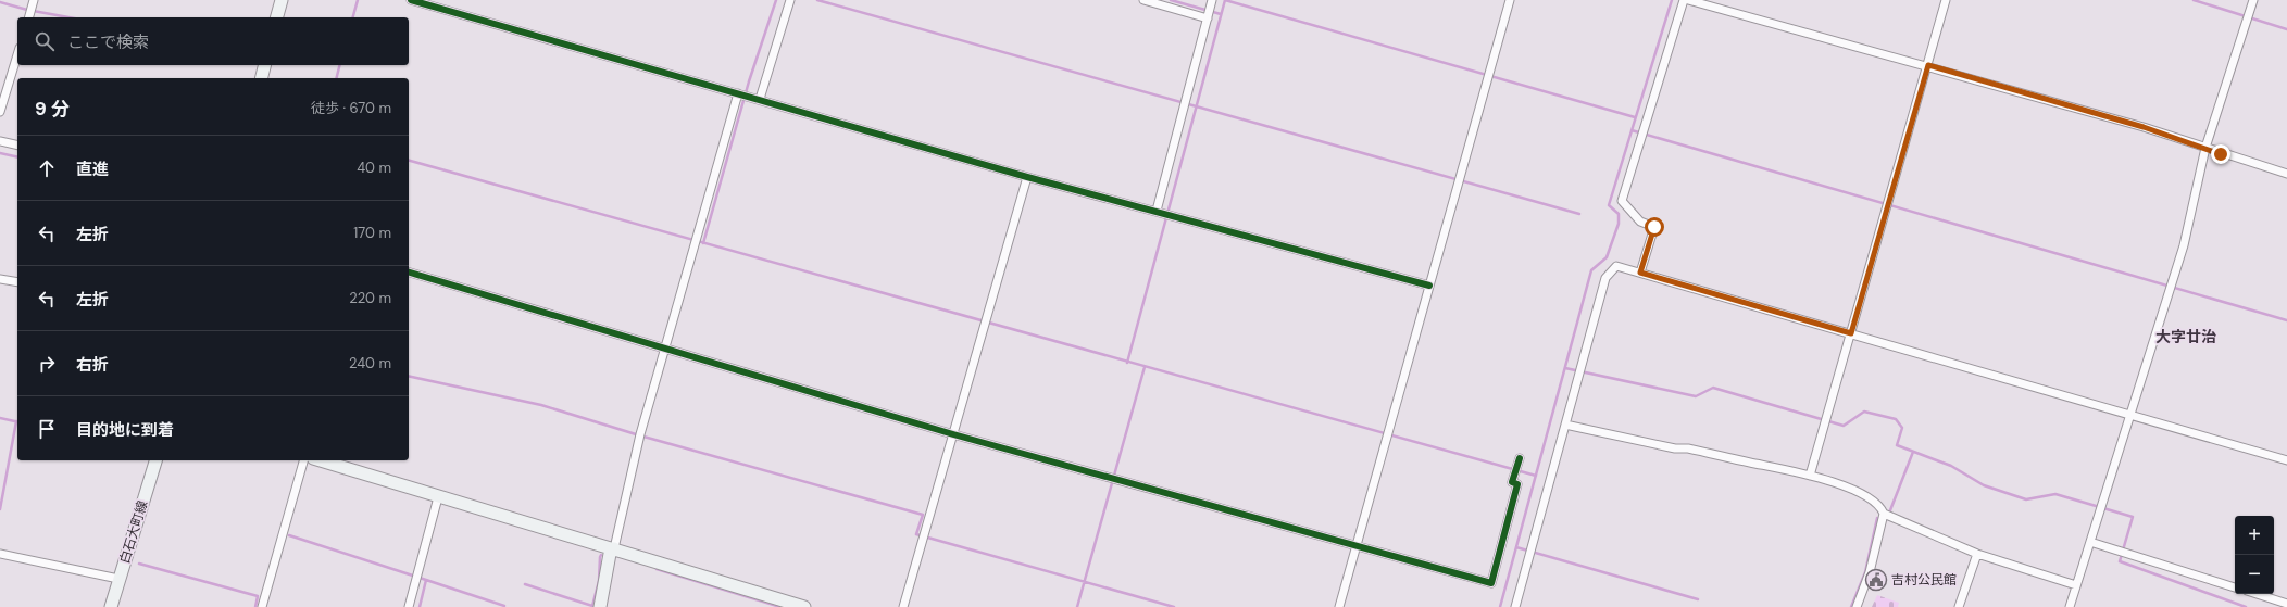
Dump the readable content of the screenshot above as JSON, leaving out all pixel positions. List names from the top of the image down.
{
  "streets": {
    "street": ["白石大町線"]
  },
  "districts": ["大字廿治"],
  "places": {
    "public building": ["吉村公民館"]
  },
  "page": {
    "search": "ここで検索",
    "heading": ["9 分", "徒歩 · 670 m"],
    "list": [
      ["直進", "40 m"],
      ["左折", "170 m"],
      ["左折", "220 m"],
      ["右折", "240 m"],
      "目的地に到着"
    ],
    "map_buttons": ["+", "−"]
  }
}
